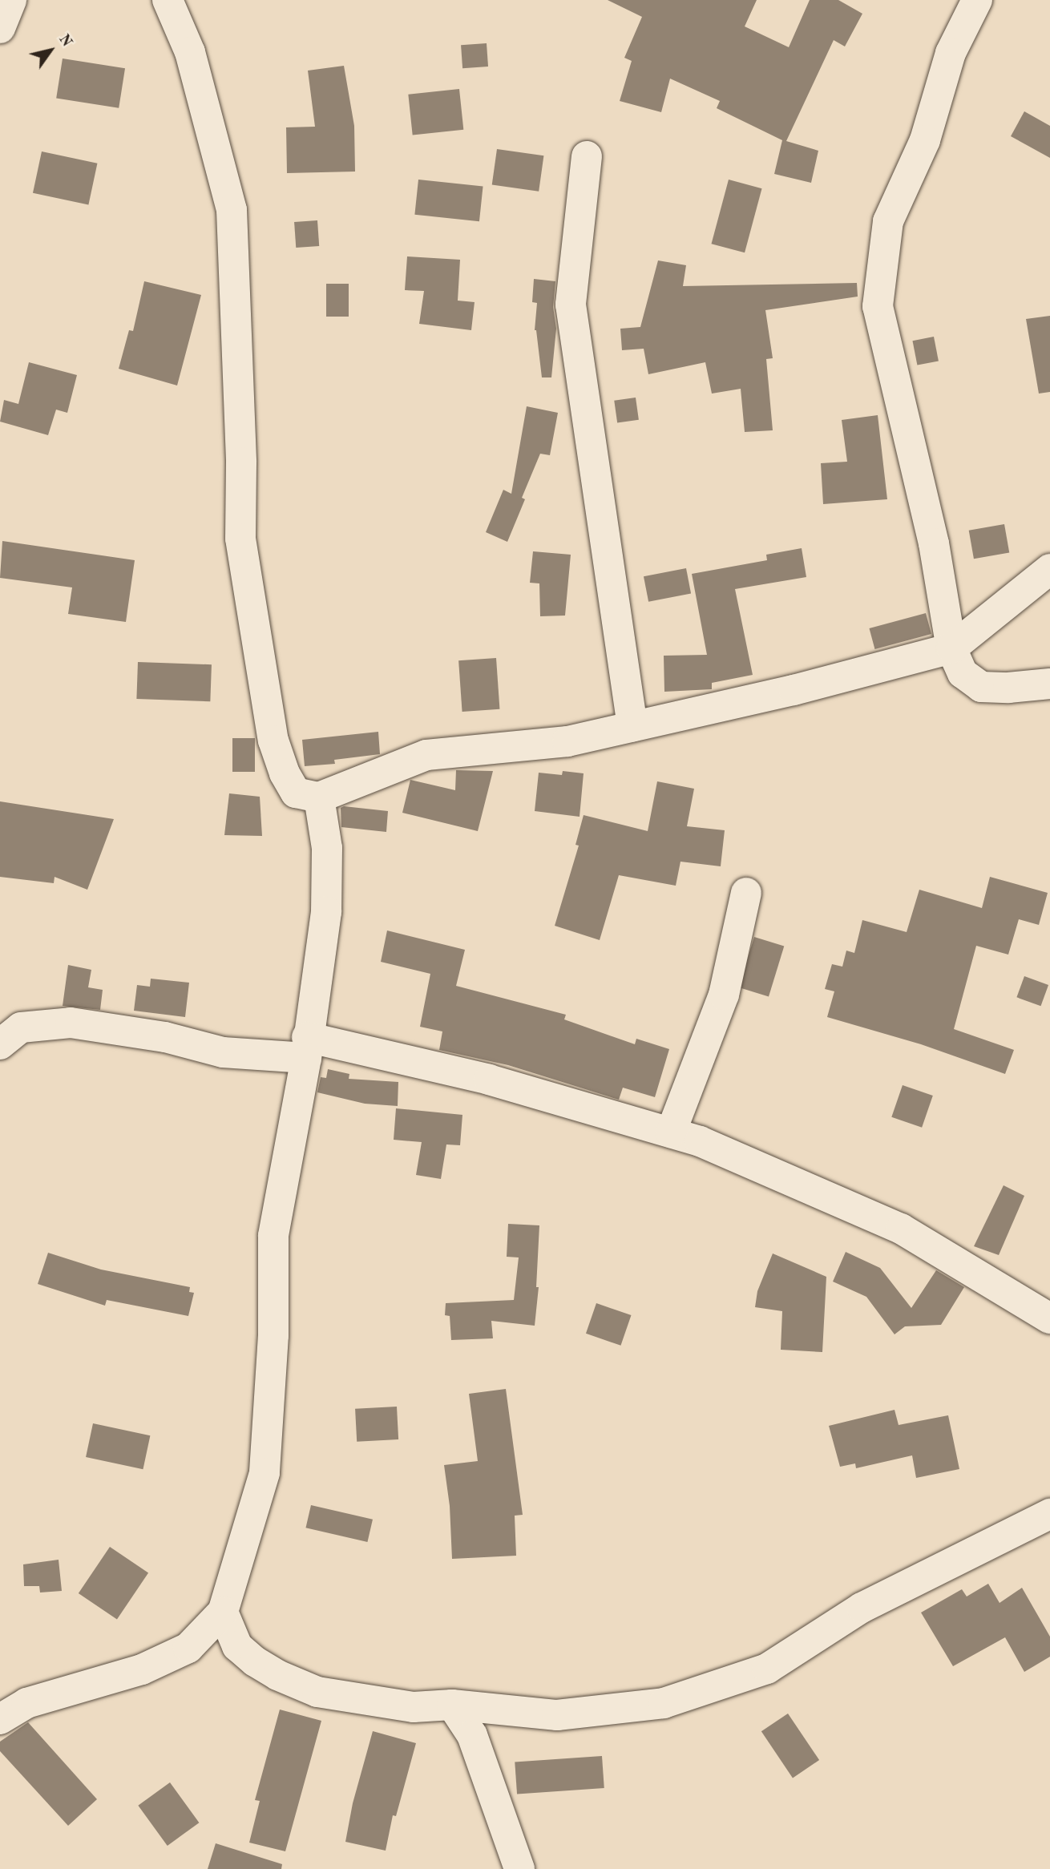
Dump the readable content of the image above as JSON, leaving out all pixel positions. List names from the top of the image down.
{
  "north": "top right"
}
